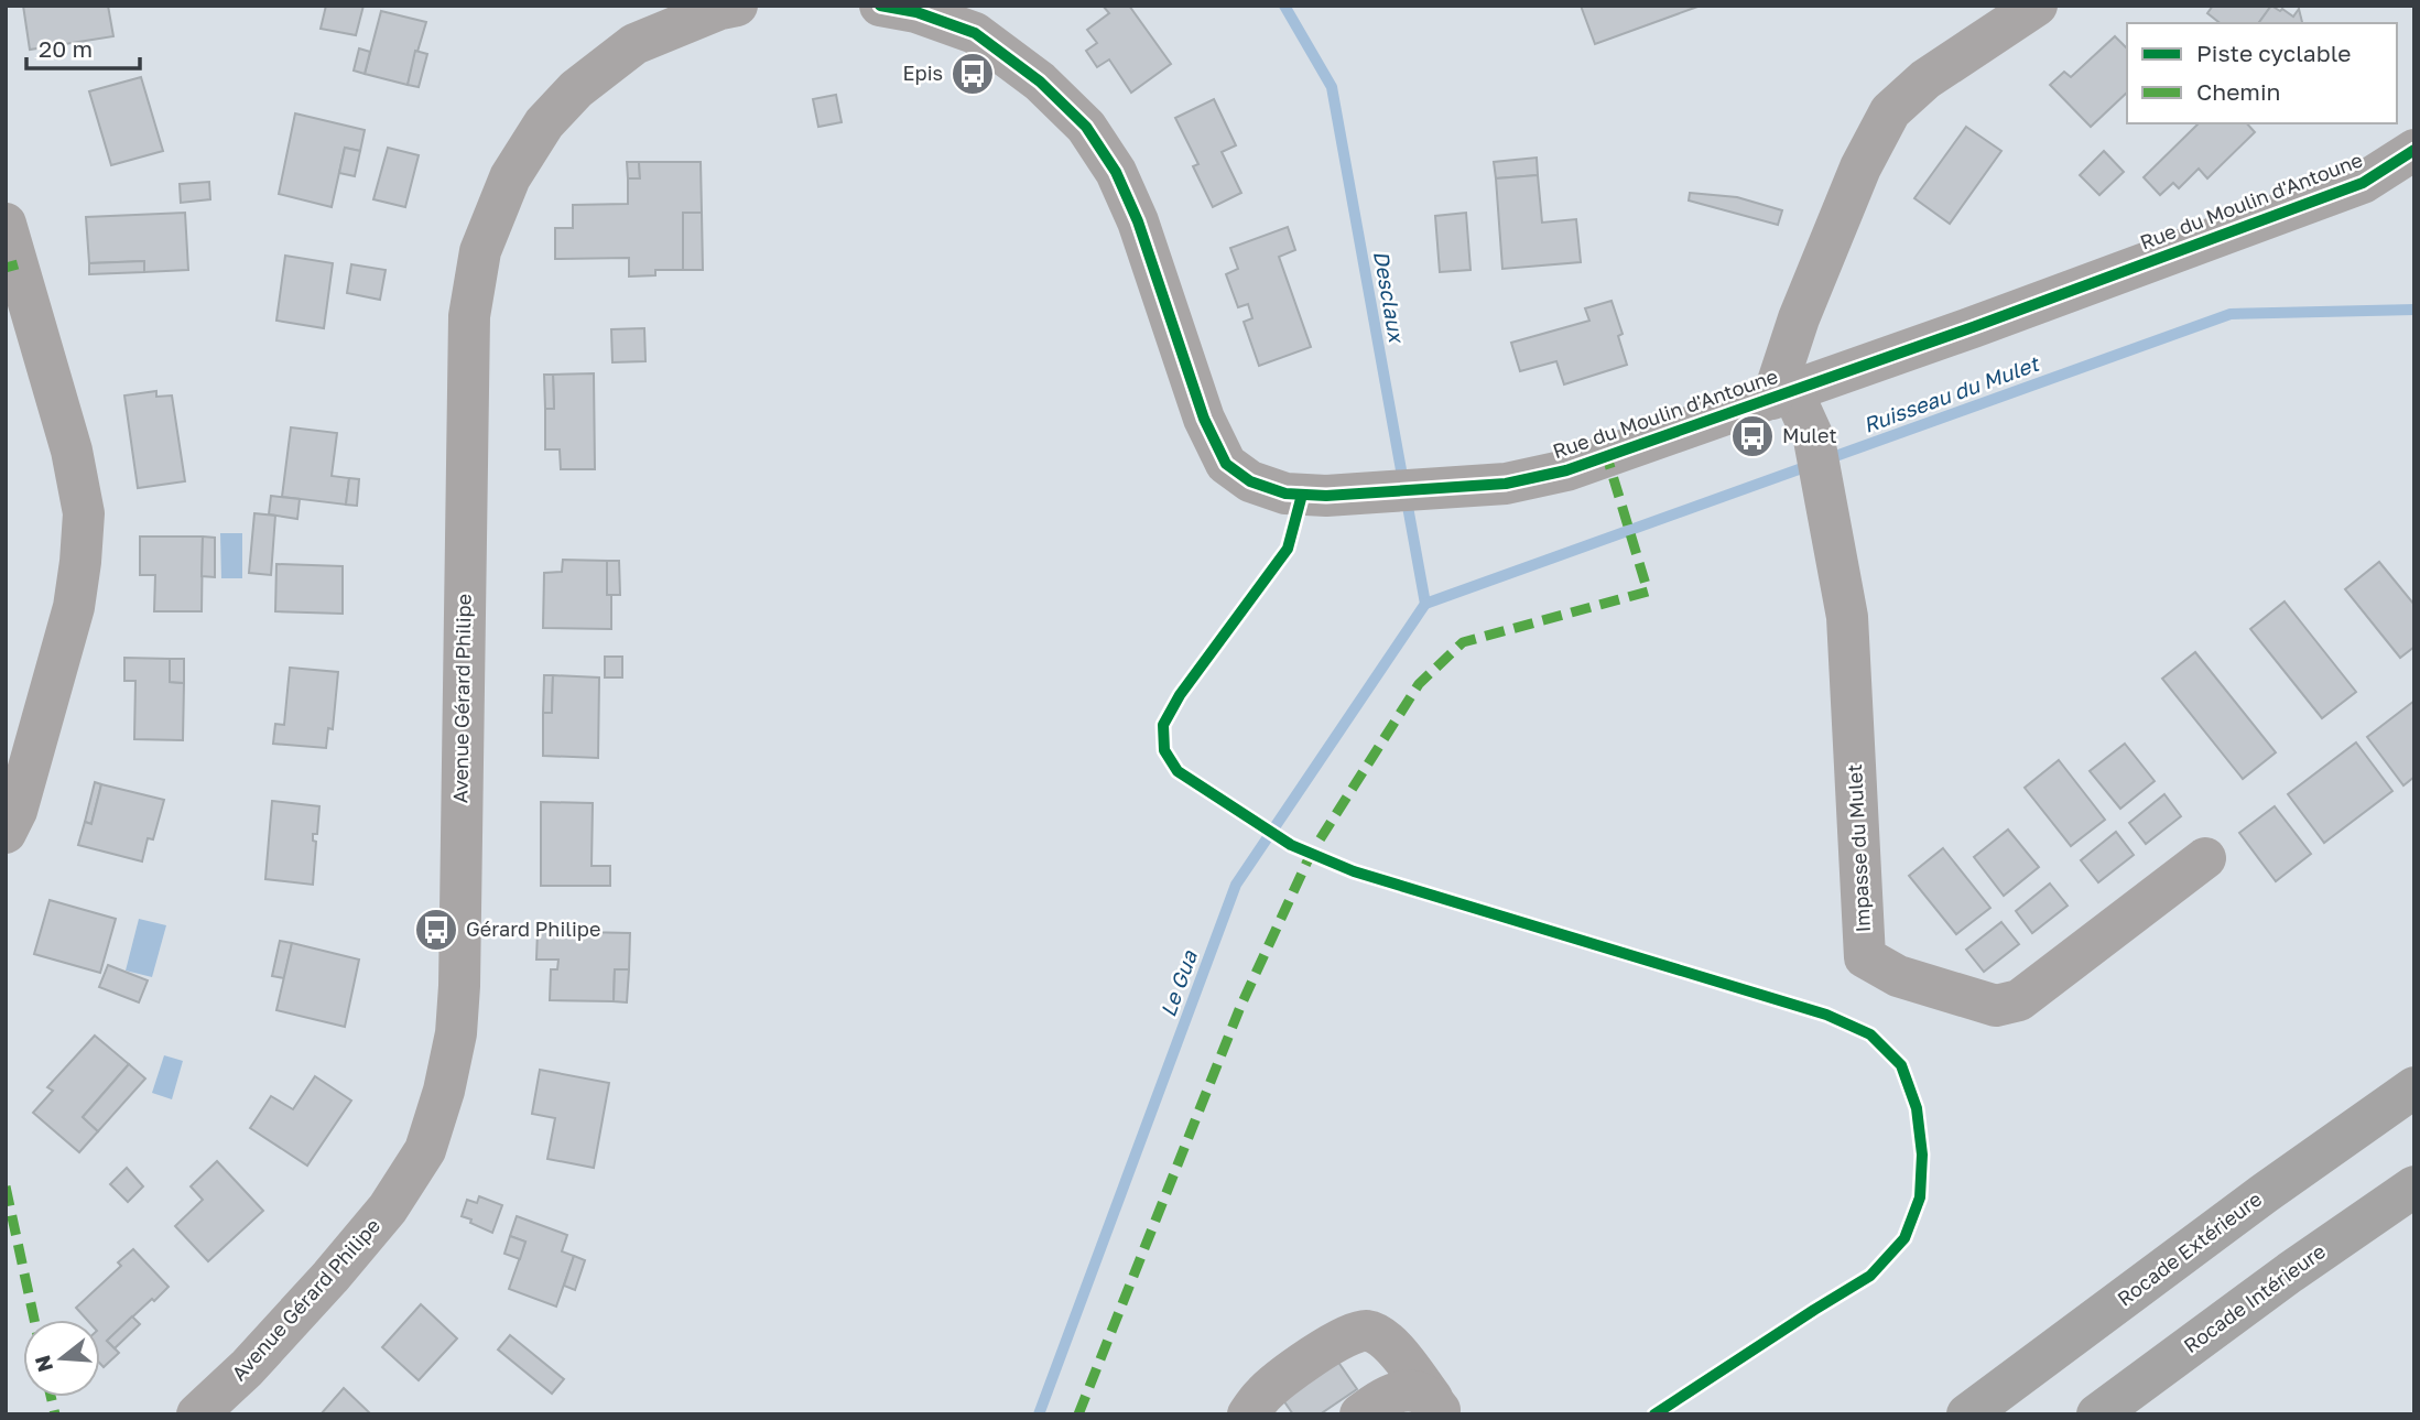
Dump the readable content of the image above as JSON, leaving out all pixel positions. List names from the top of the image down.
{
  "streets": {
    "highway": ["Rocade Extérieure", "Rocade Intérieure"],
    "street": ["Rue du Moulin d'Antoune", "Avenue Gérard Philipe", "Impasse du Mulet"]
  },
  "crossings": [
    ["Rue du Moulin d'Antoune", "Impasse du Mulet"]
  ],
  "water": ["Desclaux", "Ruisseau du Mulet", "Le Gua"],
  "places": {
    "bus stop": ["Epis", "Mulet", "Gérard Philipe"]
  },
  "legend": ["Piste cyclable", "Chemin"],
  "scale_bar": "20 m",
  "north": "left"
}
